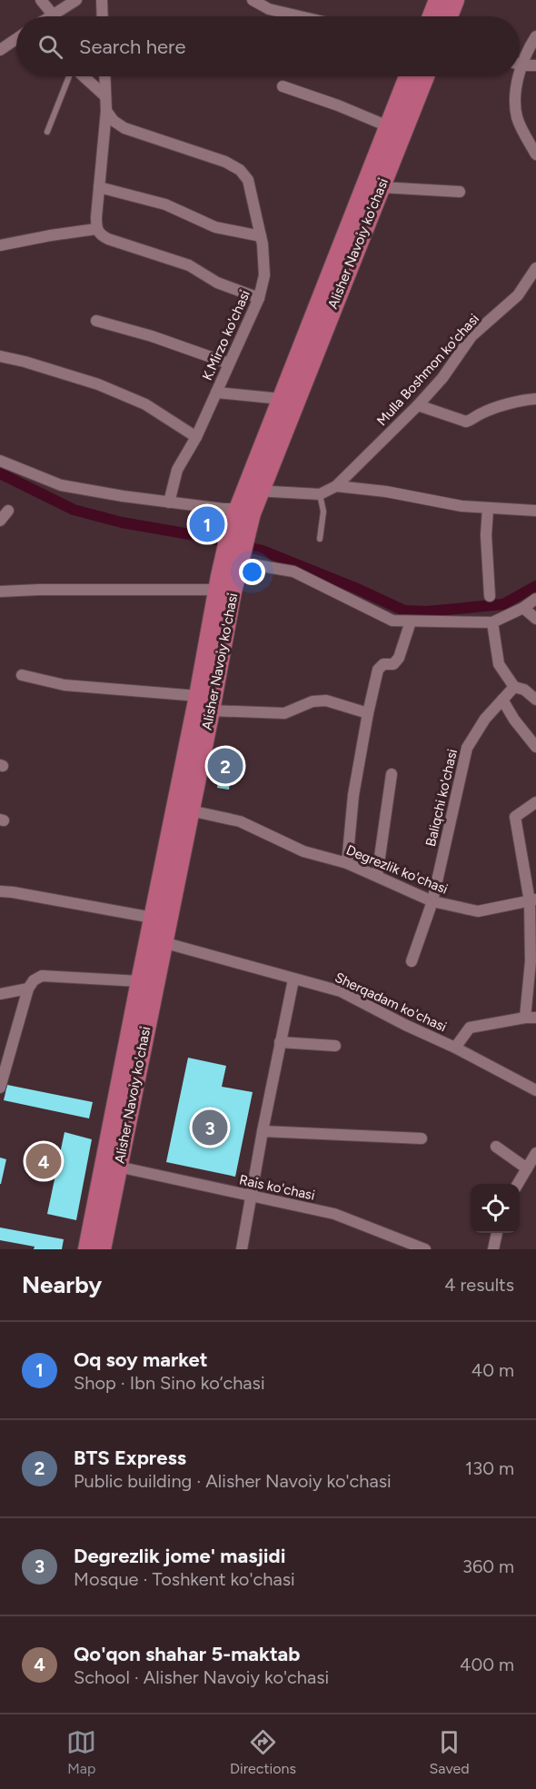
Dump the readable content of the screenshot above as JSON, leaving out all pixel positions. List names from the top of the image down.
{
  "streets": {
    "main road": ["Alisher Navoiy ko'chasi"],
    "street": [
      "K.Mirzo ko'chasi",
      "Mulla Boshmon ko'chasi",
      "Baliqchi ko'chasi",
      "Degrezlik ko'chasi",
      "Sherqadam ko'chasi",
      "Rais ko'chasi"
    ]
  },
  "crossings": [
    ["Alisher Navoiy ko'chasi", "Degrezlik ko'chasi"],
    ["Alisher Navoiy ko'chasi", "Sherqadam ko'chasi"],
    ["Alisher Navoiy ko'chasi", "Rais ko'chasi"],
    ["Baliqchi ko'chasi", "Degrezlik ko'chasi"]
  ],
  "page": {
    "search": "Search here",
    "pins": [
      "1",
      "2",
      "3",
      "4"
    ],
    "heading": ["Nearby", "4 results"],
    "list": [
      {
        "mark": "1",
        "name": "Oq soy market",
        "note": "Shop · Ibn Sino ko‘chasi",
        "value": "40 m"
      },
      {
        "mark": "2",
        "name": "BTS Express",
        "note": "Public building · Alisher Navoiy ko'chasi",
        "value": "130 m"
      },
      {
        "mark": "3",
        "name": "Degrezlik jome' masjidi",
        "note": "Mosque · Toshkent ko'chasi",
        "value": "360 m"
      },
      {
        "mark": "4",
        "name": "Qo'qon shahar 5-maktab",
        "note": "School · Alisher Navoiy ko'chasi",
        "value": "400 m"
      }
    ],
    "nav": ["Map", "Directions", "Saved"]
  }
}
